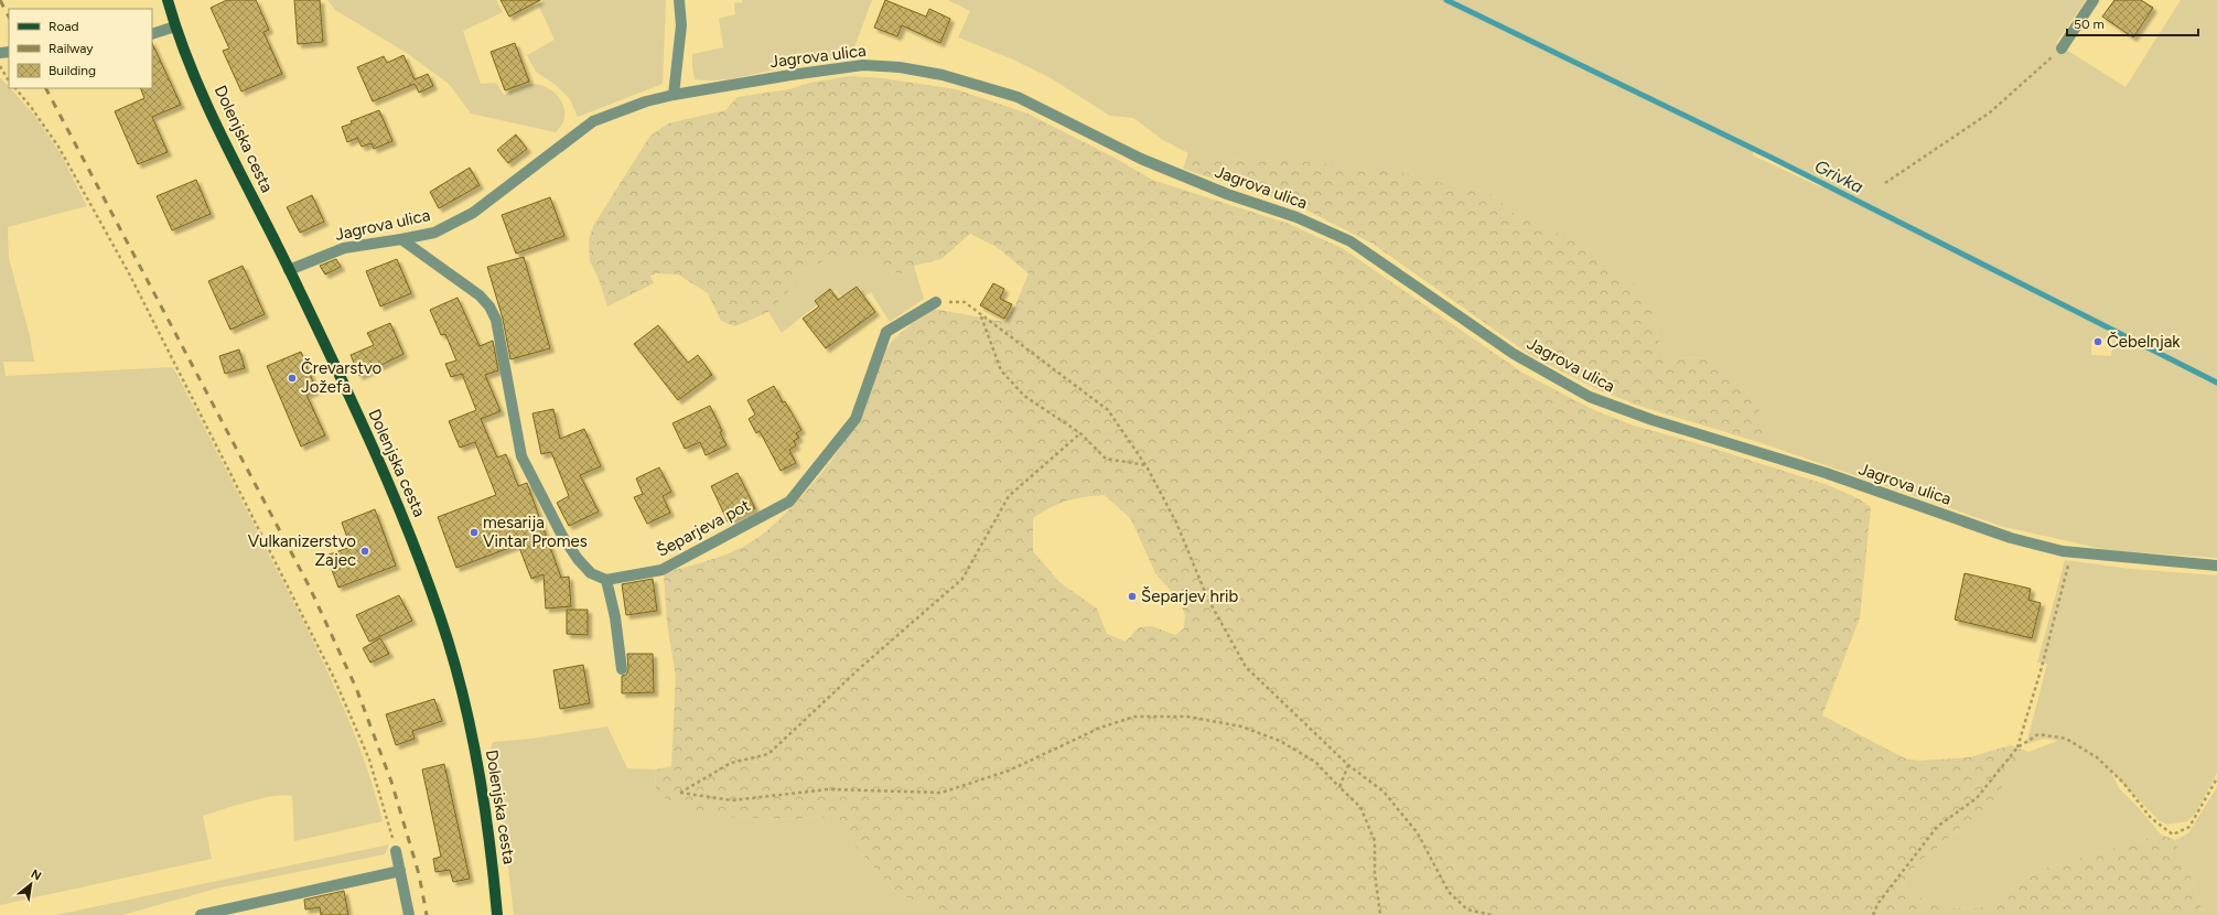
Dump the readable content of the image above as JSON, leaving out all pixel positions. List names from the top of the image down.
{
  "streets": {
    "main road": ["Dolenjska cesta"],
    "street": ["Jagrova ulica", "Šeparjeva pot"]
  },
  "crossings": [
    ["Jagrova ulica", "Dolenjska cesta"]
  ],
  "water": ["Grivka"],
  "places": [
    "Čebelnjak",
    "Črevarstvo Jožefa",
    "mesarija Vintar Promes",
    "Vulkanizerstvo Zajec",
    "Šeparjev hrib"
  ],
  "legend": ["Road", "Railway", "Building"],
  "scale_bar": "50 m",
  "north": "top right"
}
